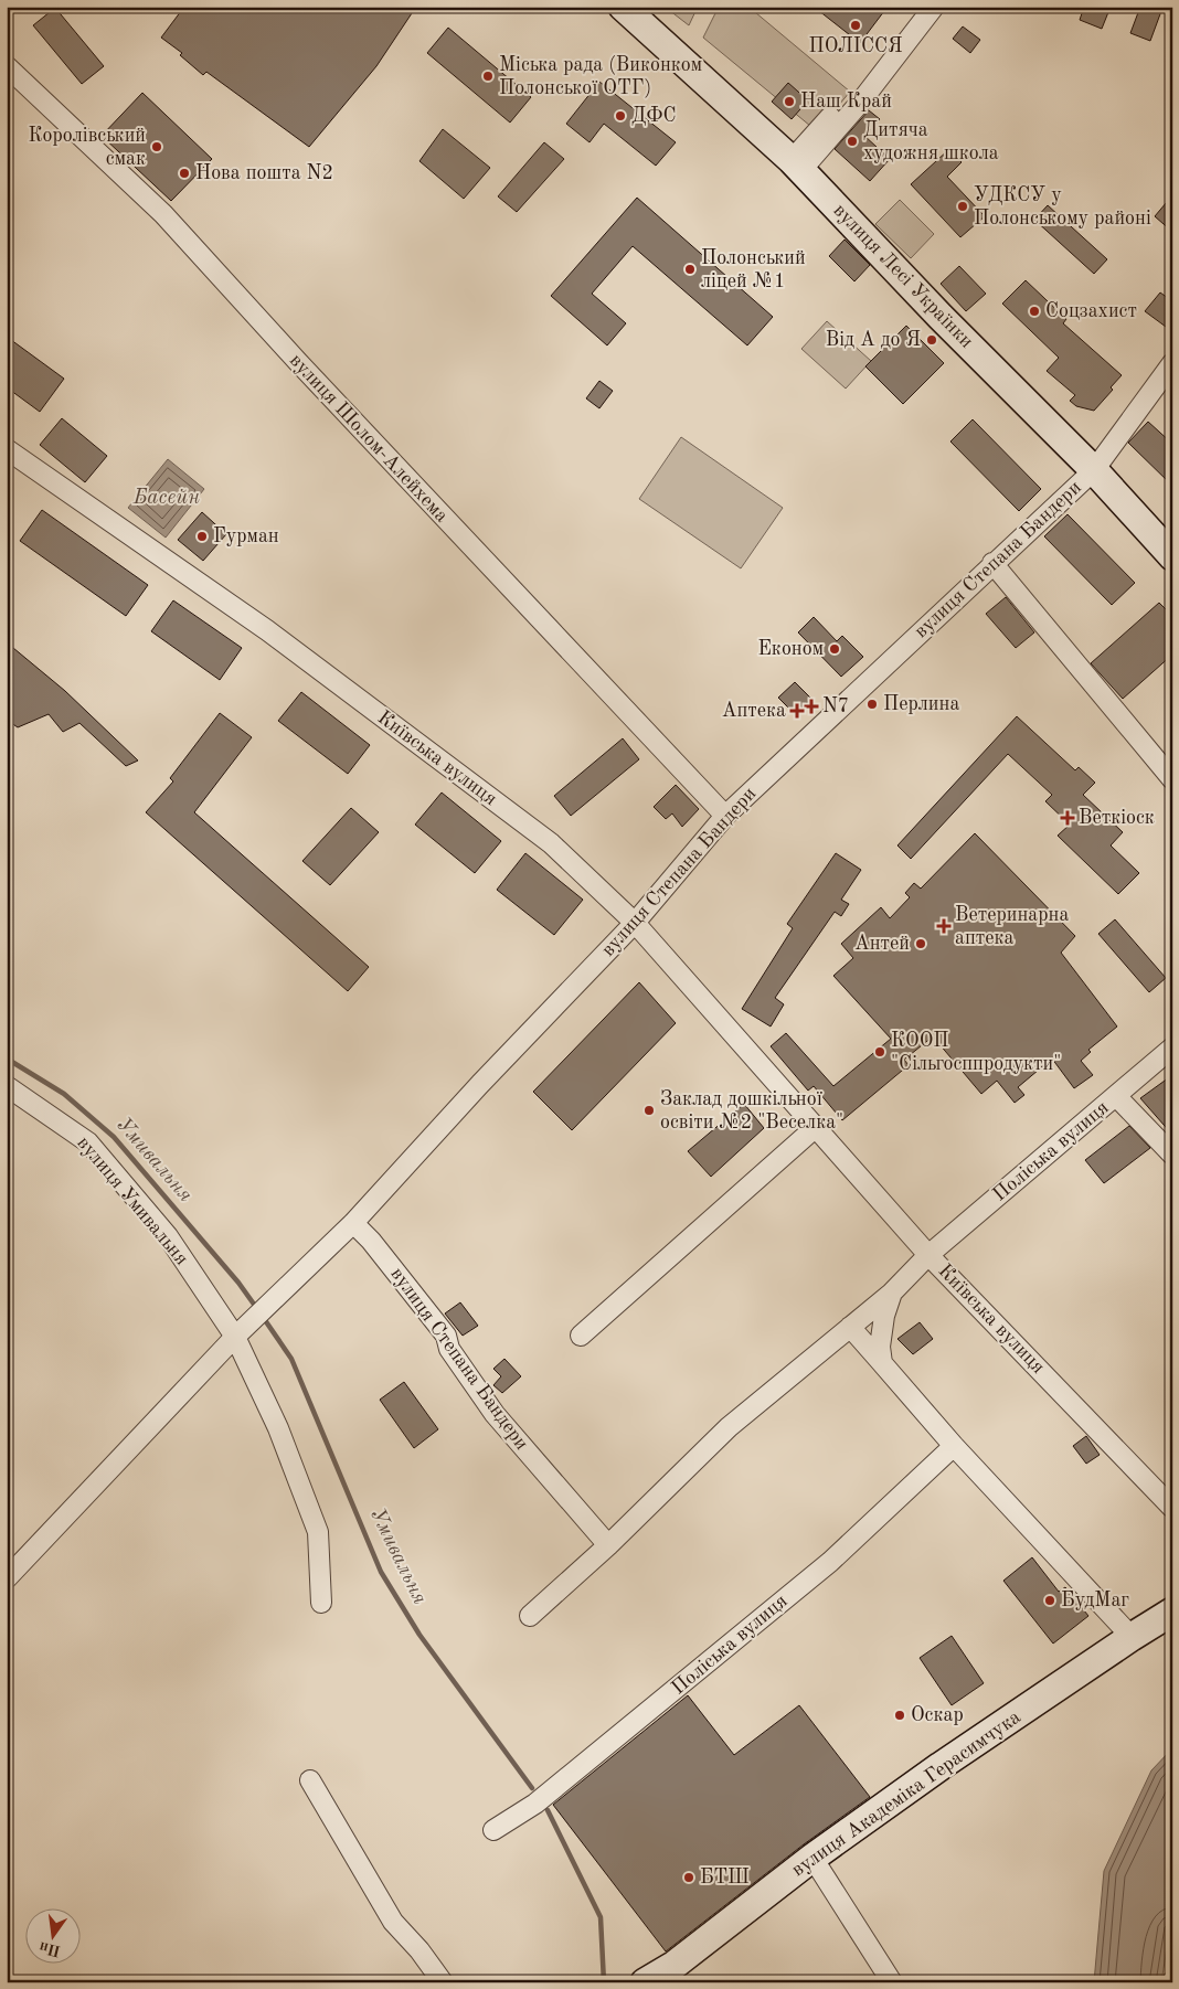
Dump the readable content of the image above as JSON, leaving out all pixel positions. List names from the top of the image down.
{
  "streets": {
    "main road": ["вулиця Лесі Українки", "вулиця Академіка Герасимчука"],
    "street": [
      "вулиця Шолом-Алейхема",
      "вулиця Степана Бандери",
      "Київська вулиця",
      "Поліська вулиця",
      "вулиця Умивальня"
    ]
  },
  "crossings": [
    ["вулиця Лесі Українки", "вулиця Степана Бандери"],
    ["вулиця Шолом-Алейхема", "вулиця Степана Бандери"],
    ["вулиця Степана Бандери", "Київська вулиця"],
    ["вулиця Степана Бандери", "вулиця Умивальня"],
    ["Київська вулиця", "Поліська вулиця"]
  ],
  "water": ["Басейн", "Умивальня"],
  "places": {
    "other": [
      "ПОЛІССЯ",
      "Міська рада (Виконком Полонської ОТГ)",
      "Наш Край",
      "ДФС",
      "Дитяча художня школа",
      "Королівський смак",
      "Нова пошта N2",
      "УДКСУ у Полонському районi",
      "Полонський ліцей №1",
      "Соцзахист",
      "Від А до Я",
      "Гурман",
      "Економ",
      "Перлина",
      "Антей",
      "КООП \"Сільгосппродукти\"",
      "Заклад дошкільної освіти №2 \"Веселка\"",
      "БудМаг",
      "Оскар",
      "БТШ"
    ],
    "health": [
      "N7",
      "Аптека",
      "Веткіоск",
      "Ветеринарна аптека"
    ]
  },
  "north": "bottom"
}
